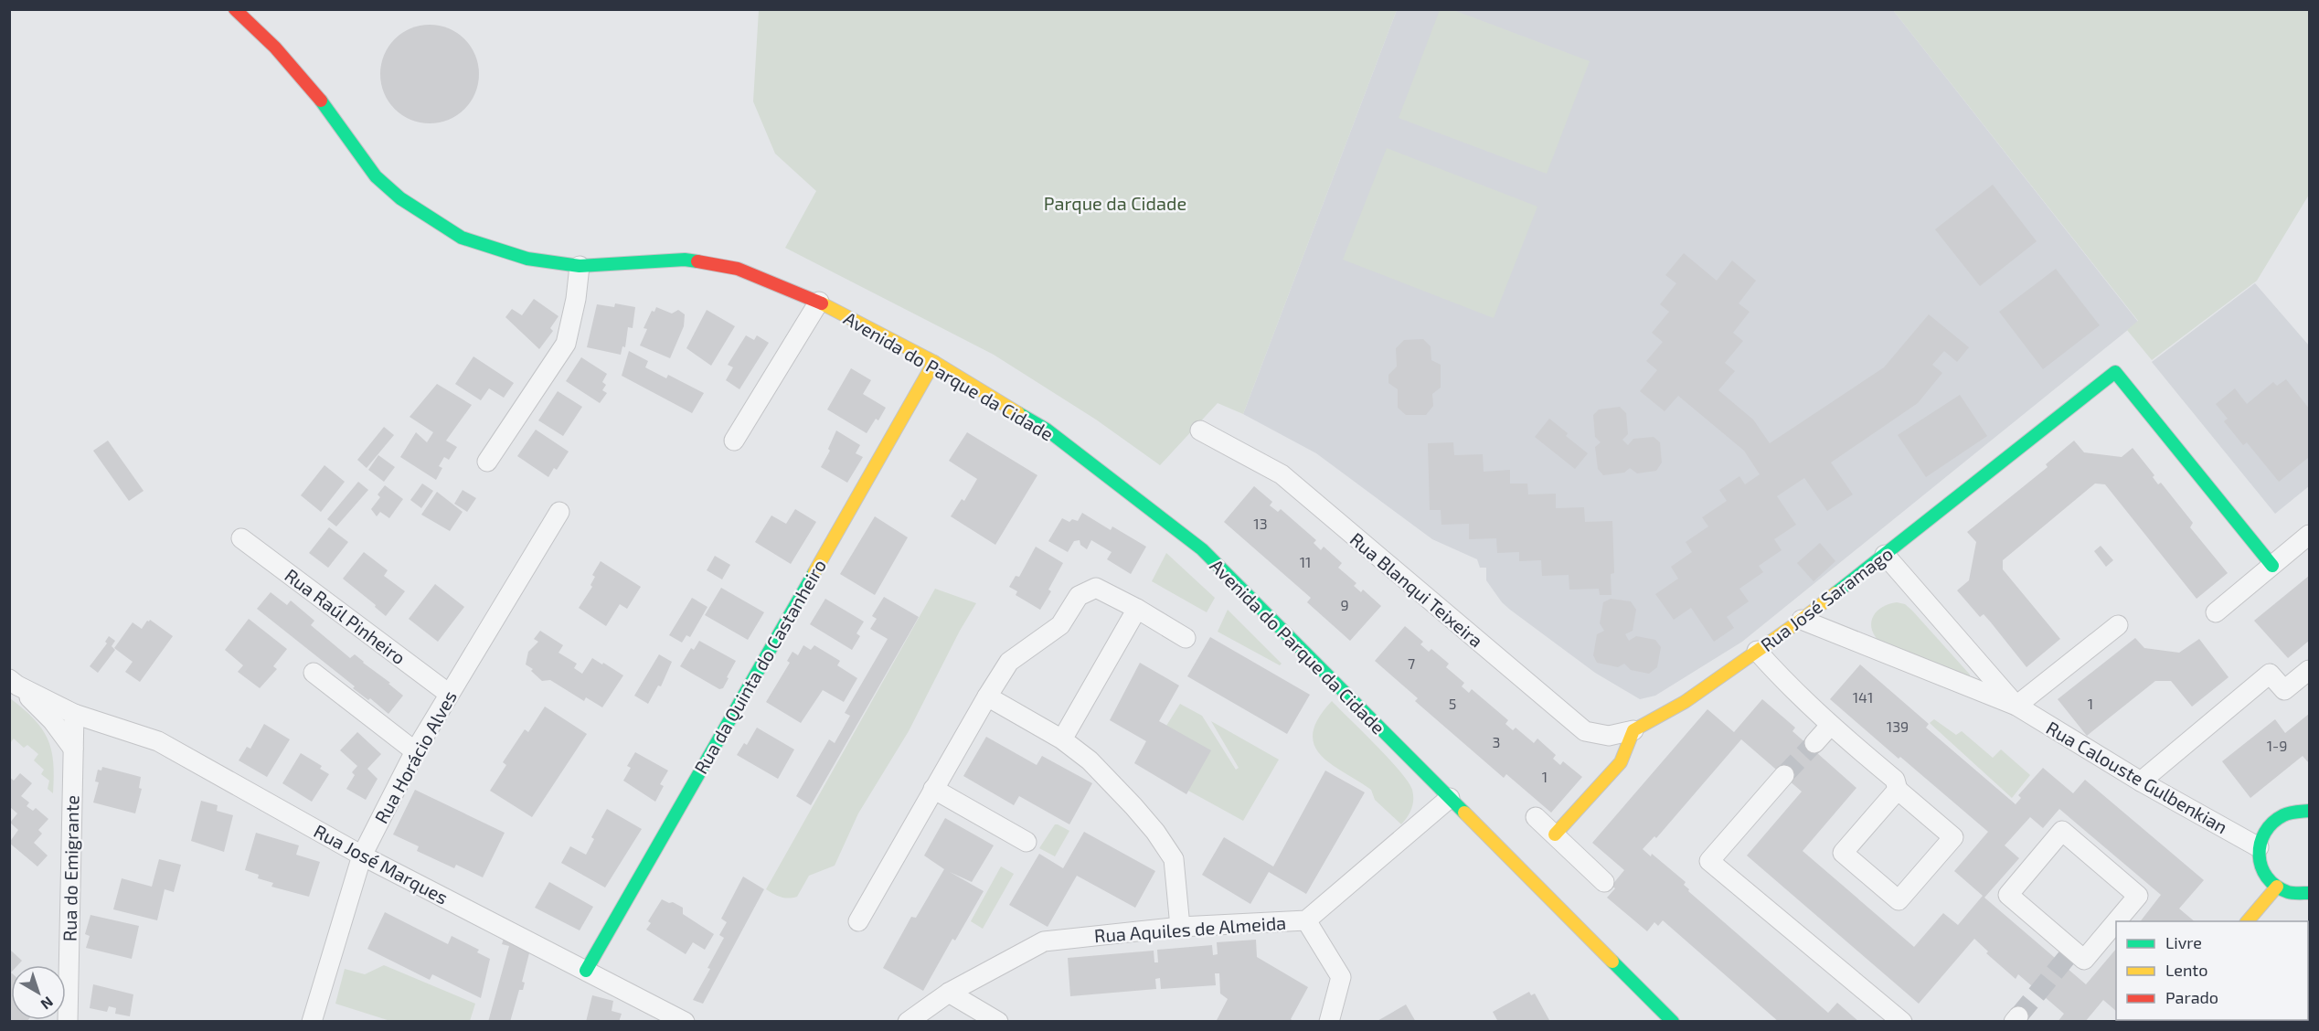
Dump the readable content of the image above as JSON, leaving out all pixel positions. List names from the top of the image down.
{
  "streets": {
    "street": [
      "Avenida do Parque da Cidade",
      "Rua Blanqui Teixeira",
      "Rua José Saramago",
      "Rua Raúl Pinheiro",
      "Rua da Quinta do Castanheiro",
      "Rua Horácio Alves",
      "Rua Calouste Gulbenkian",
      "Rua José Marques",
      "Rua do Emigrante",
      "Rua Aquiles de Almeida"
    ]
  },
  "crossings": [
    ["Avenida do Parque da Cidade", "Rua da Quinta do Castanheiro"],
    ["Avenida do Parque da Cidade", "Rua Aquiles de Almeida"],
    ["Rua Blanqui Teixeira", "Rua José Saramago"],
    ["Rua José Saramago", "Rua Calouste Gulbenkian"],
    ["Rua Raúl Pinheiro", "Rua Horácio Alves"],
    ["Rua da Quinta do Castanheiro", "Rua José Marques"],
    ["Rua Horácio Alves", "Rua José Marques"],
    ["Rua José Marques", "Rua do Emigrante"]
  ],
  "parks": ["Parque da Cidade"],
  "house_numbers": [
    "13",
    "11",
    "9",
    "7",
    "141",
    "5",
    "1",
    "139",
    "3",
    "1-9",
    "1"
  ],
  "legend": ["Livre", "Lento", "Parado"],
  "north": "bottom right"
}
